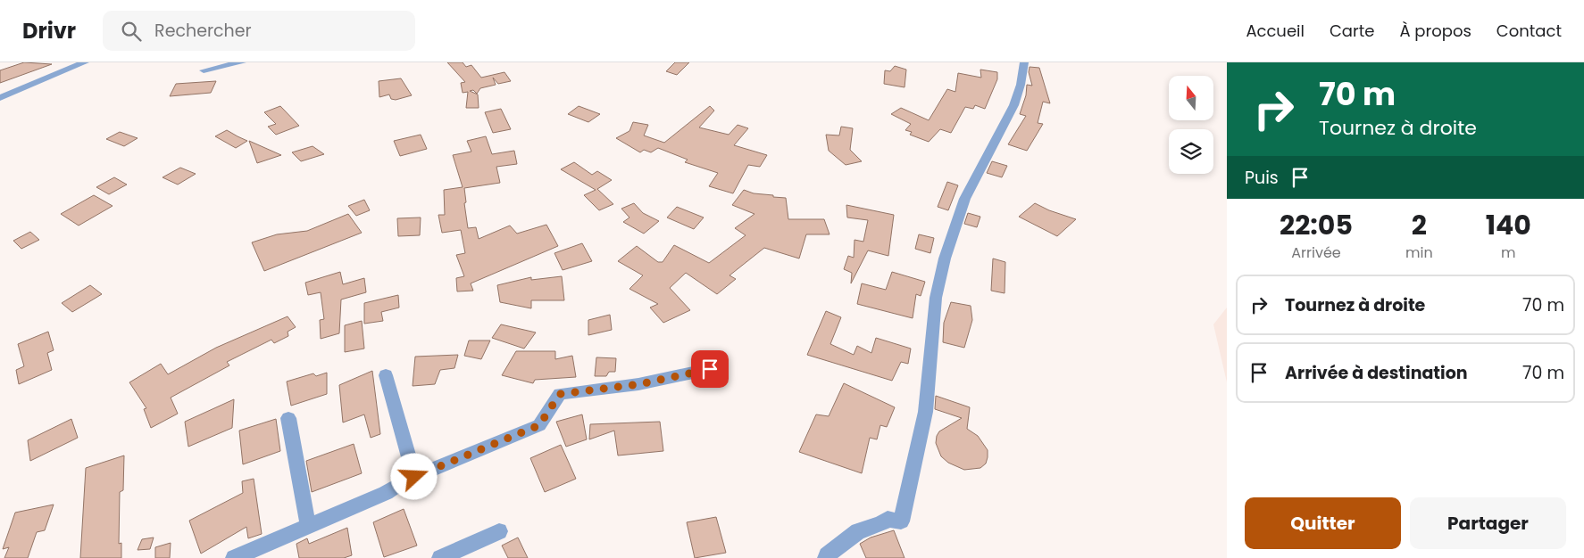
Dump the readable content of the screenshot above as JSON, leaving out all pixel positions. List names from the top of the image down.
{
  "north": "top",
  "page": {
    "header": "Drivr",
    "search": "Rechercher",
    "nav": [
      "Accueil",
      "Carte",
      "À propos",
      "Contact"
    ],
    "turn": ["70 m", "Tournez à droite"],
    "then": "Puis",
    "eta": [
      "22:05",
      "Arrivée",
      "2",
      "min",
      "140",
      "m"
    ],
    "list": [
      {
        "name": "Tournez à droite",
        "value": "70 m"
      },
      {
        "name": "Arrivée à destination",
        "value": "70 m"
      }
    ],
    "buttons": ["Quitter", "Partager"]
  }
}
